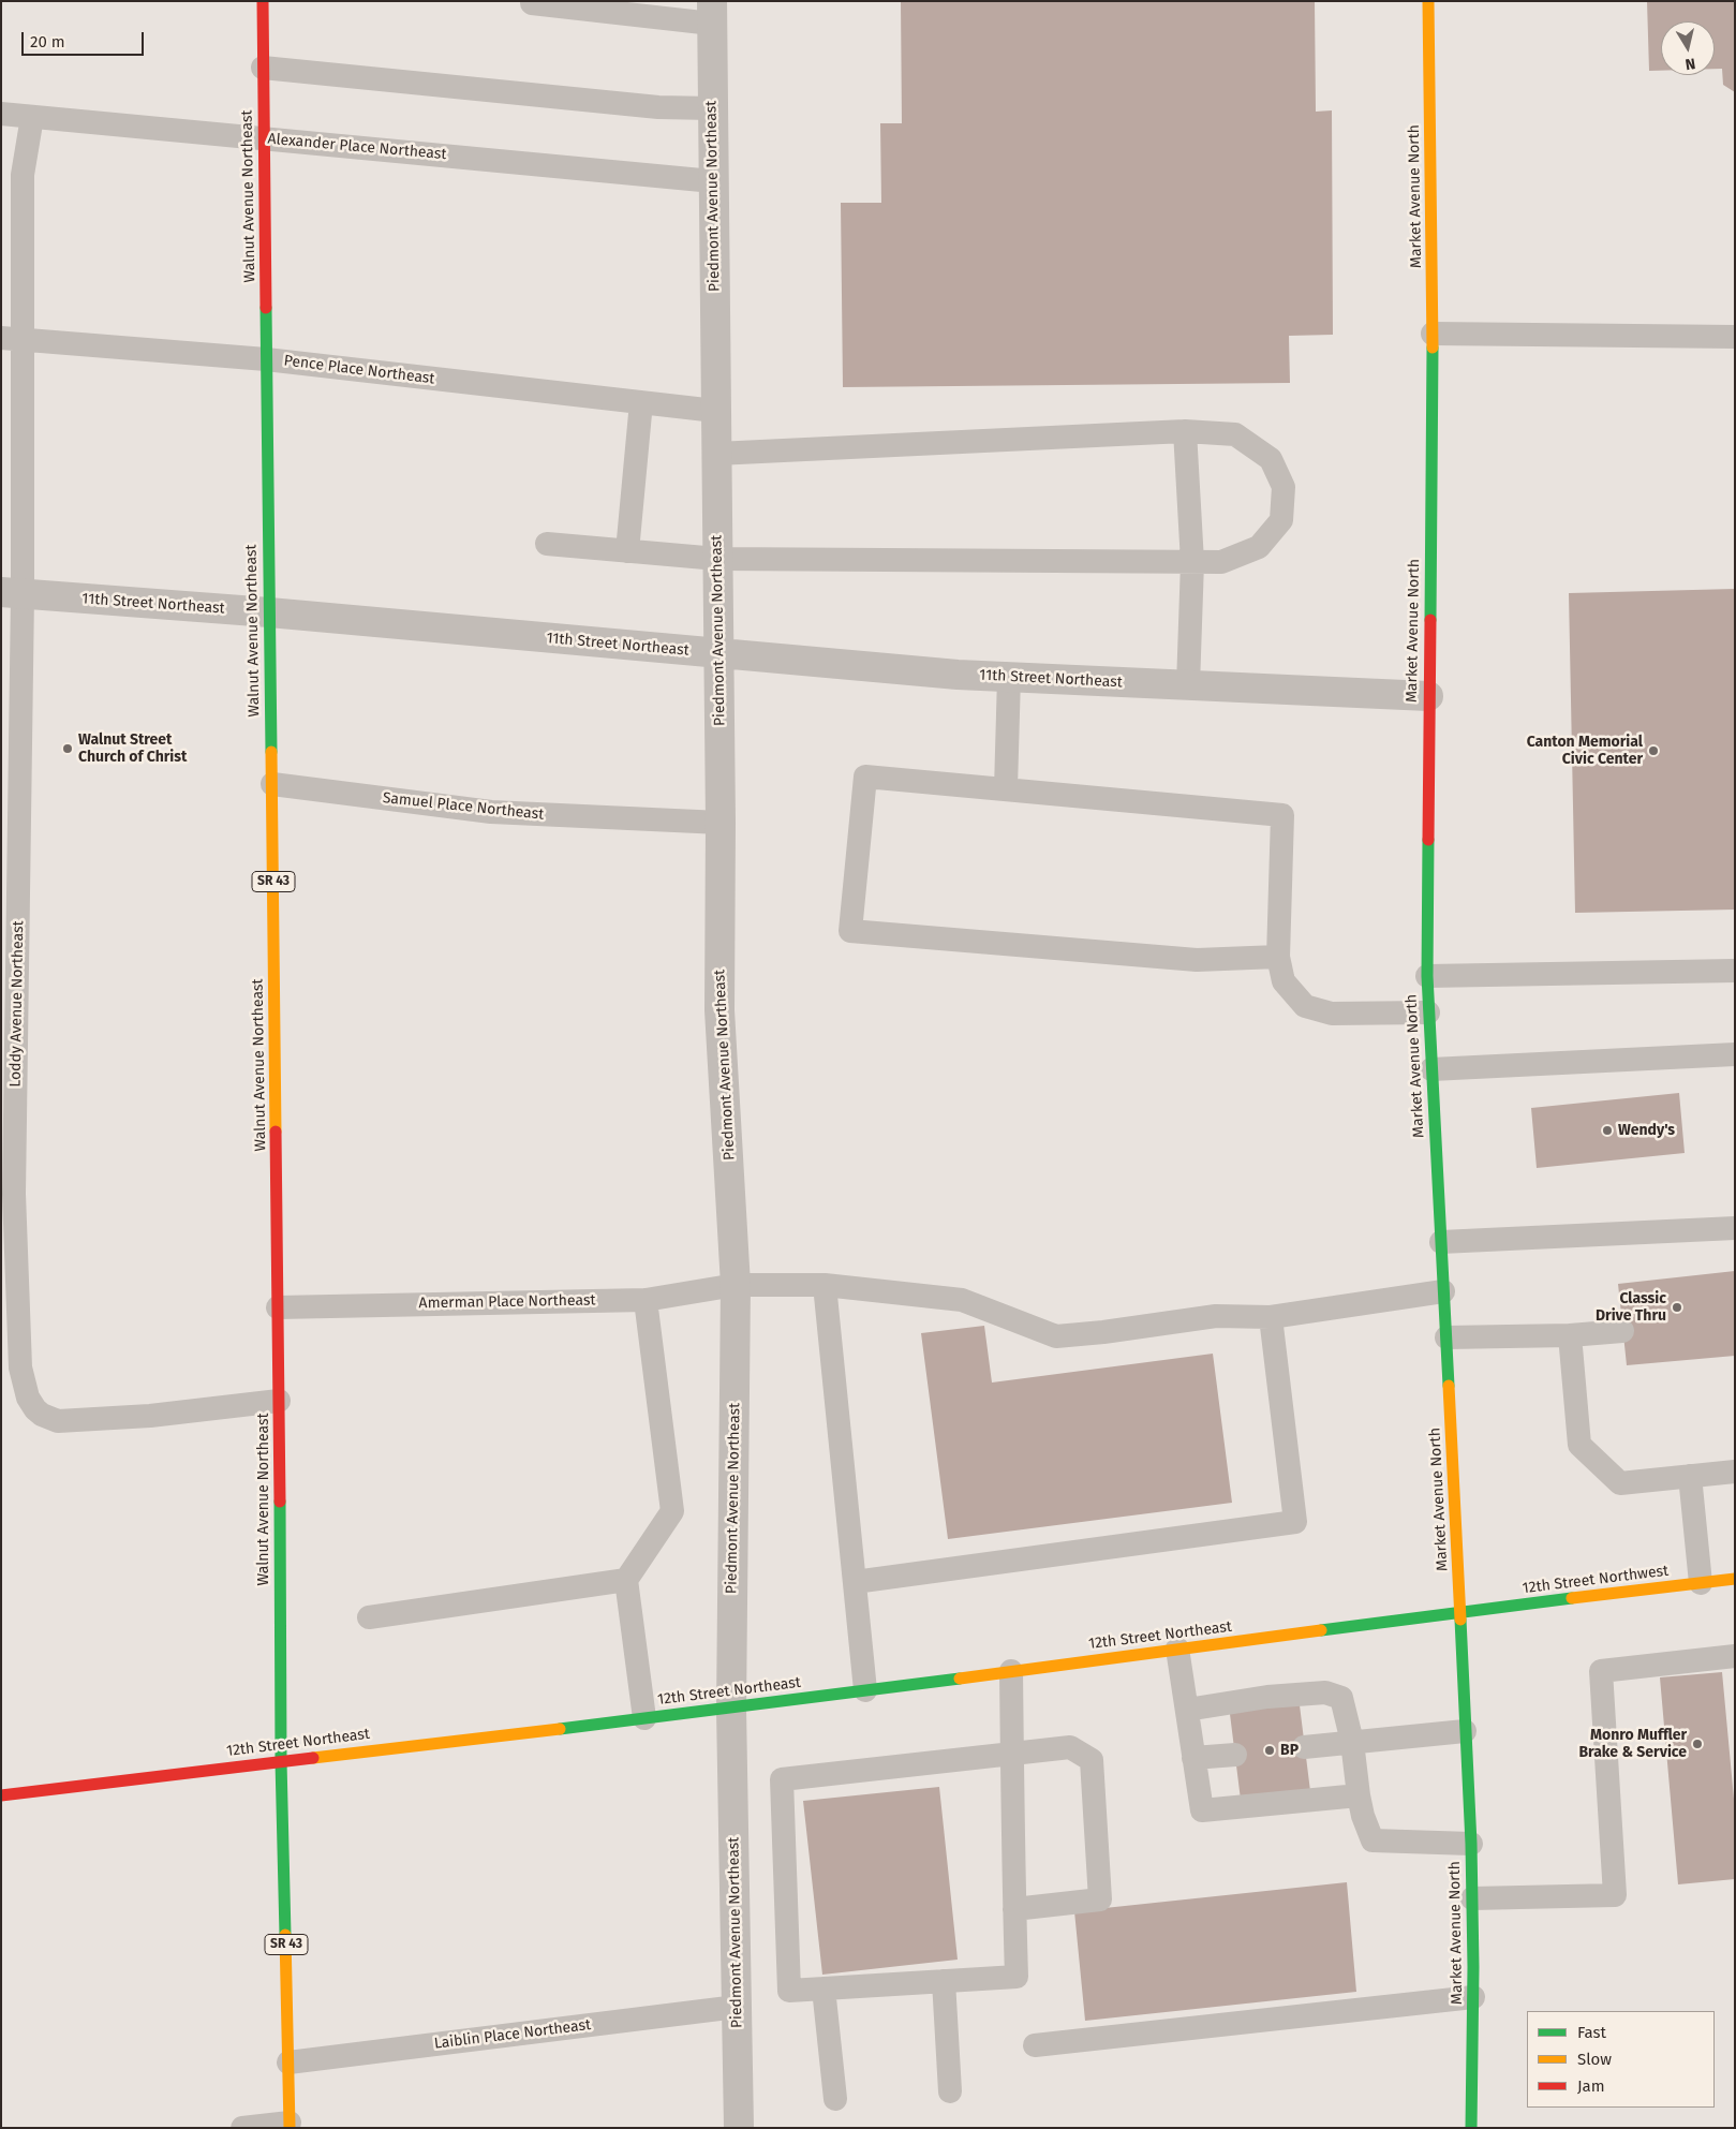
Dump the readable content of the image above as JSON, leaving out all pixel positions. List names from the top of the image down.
{
  "streets": {
    "main road": [
      "Walnut Avenue Northeast",
      "Market Avenue North",
      "SR 43",
      "12th Street Northwest",
      "12th Street Northeast"
    ],
    "street": ["Piedmont Avenue Northeast", "11th Street Northeast"],
    "lane": [
      "Alexander Place Northeast",
      "Pence Place Northeast",
      "Samuel Place Northeast",
      "Loddy Avenue Northeast",
      "Amerman Place Northeast",
      "Laiblin Place Northeast"
    ]
  },
  "crossings": [
    ["Alexander Place Northeast", "Walnut Avenue Northeast"],
    ["Alexander Place Northeast", "Piedmont Avenue Northeast"],
    ["Alexander Place Northeast", "Loddy Avenue Northeast"],
    ["Walnut Avenue Northeast", "Pence Place Northeast"],
    ["Walnut Avenue Northeast", "11th Street Northeast"],
    ["Walnut Avenue Northeast", "Samuel Place Northeast"],
    ["Walnut Avenue Northeast", "Loddy Avenue Northeast"],
    ["Walnut Avenue Northeast", "Amerman Place Northeast"],
    ["Walnut Avenue Northeast", "12th Street Northeast"],
    ["Walnut Avenue Northeast", "Laiblin Place Northeast"],
    ["Piedmont Avenue Northeast", "Pence Place Northeast"],
    ["Piedmont Avenue Northeast", "11th Street Northeast"],
    ["Piedmont Avenue Northeast", "Samuel Place Northeast"],
    ["Piedmont Avenue Northeast", "Amerman Place Northeast"],
    ["Piedmont Avenue Northeast", "12th Street Northeast"],
    ["Piedmont Avenue Northeast", "Laiblin Place Northeast"],
    ["Market Avenue North", "11th Street Northeast"],
    ["Market Avenue North", "Amerman Place Northeast"],
    ["Market Avenue North", "12th Street Northwest"],
    ["Market Avenue North", "12th Street Northeast"],
    ["Pence Place Northeast", "Loddy Avenue Northeast"],
    ["11th Street Northeast", "Loddy Avenue Northeast"],
    ["12th Street Northwest", "12th Street Northeast"]
  ],
  "places": [
    "Walnut Street Church of Christ",
    "Canton Memorial Civic Center",
    "Wendy's",
    "Classic Drive Thru",
    "Monro Muffler Brake & Service",
    "BP"
  ],
  "legend": ["Fast", "Slow", "Jam"],
  "scale_bar": "20 m",
  "north": "bottom"
}
